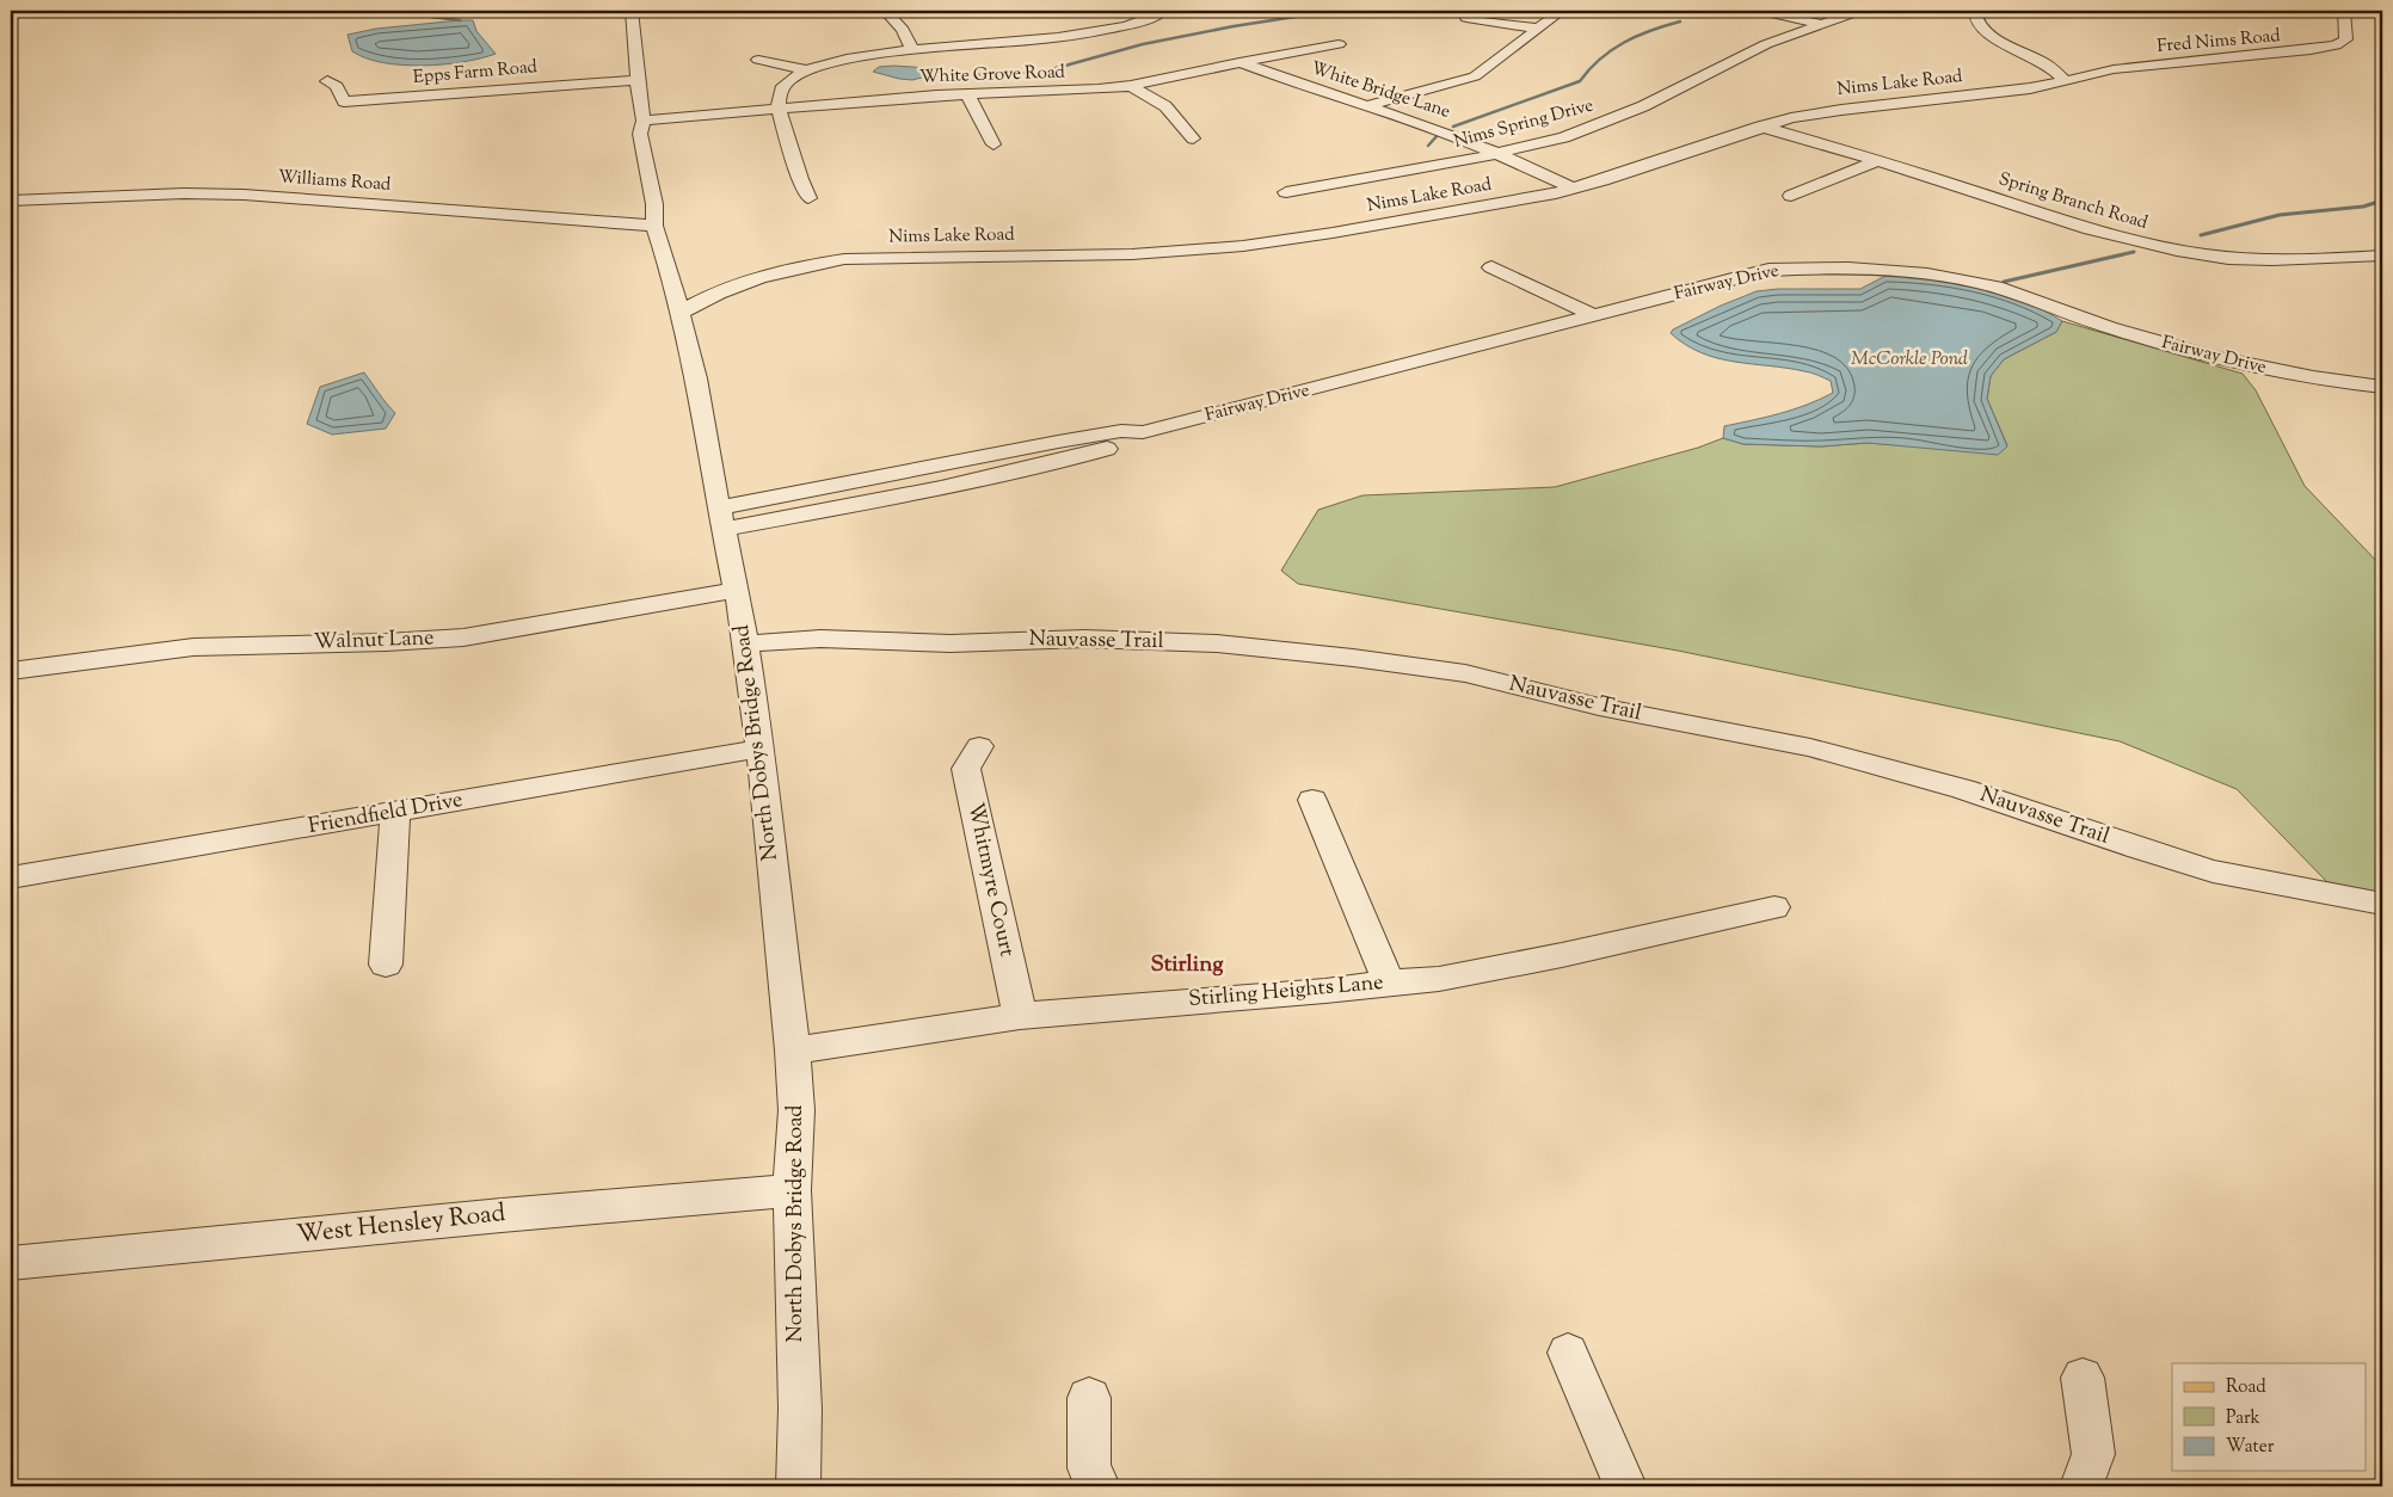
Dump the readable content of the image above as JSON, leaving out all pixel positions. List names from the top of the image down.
{
  "streets": {
    "street": [
      "Fred Nims Road",
      "Epps Farm Road",
      "White Grove Road",
      "Nims Lake Road",
      "White Bridge Lane",
      "Nims Spring Drive",
      "Williams Road",
      "Spring Branch Road",
      "Fairway Drive",
      "Walnut Lane",
      "Nauvasse Trail",
      "North Dobys Bridge Road",
      "Friendfield Drive",
      "Whitmyre Court",
      "Stirling Heights Lane",
      "West Hensley Road"
    ]
  },
  "crossings": [
    ["Fred Nims Road", "Nims Lake Road"],
    ["Epps Farm Road", "North Dobys Bridge Road"],
    ["White Grove Road", "White Bridge Lane"],
    ["White Grove Road", "North Dobys Bridge Road"],
    ["Nims Lake Road", "White Bridge Lane"],
    ["Nims Lake Road", "Spring Branch Road"],
    ["Nims Lake Road", "North Dobys Bridge Road"],
    ["White Bridge Lane", "Nims Spring Drive"],
    ["Williams Road", "North Dobys Bridge Road"],
    ["Fairway Drive", "North Dobys Bridge Road"],
    ["Walnut Lane", "North Dobys Bridge Road"],
    ["Nauvasse Trail", "North Dobys Bridge Road"],
    ["North Dobys Bridge Road", "Friendfield Drive"],
    ["North Dobys Bridge Road", "Stirling Heights Lane"],
    ["North Dobys Bridge Road", "West Hensley Road"],
    ["Whitmyre Court", "Stirling Heights Lane"]
  ],
  "districts": ["Stirling"],
  "water": ["McCorkle Pond"],
  "legend": ["Road", "Park", "Water"]
}
